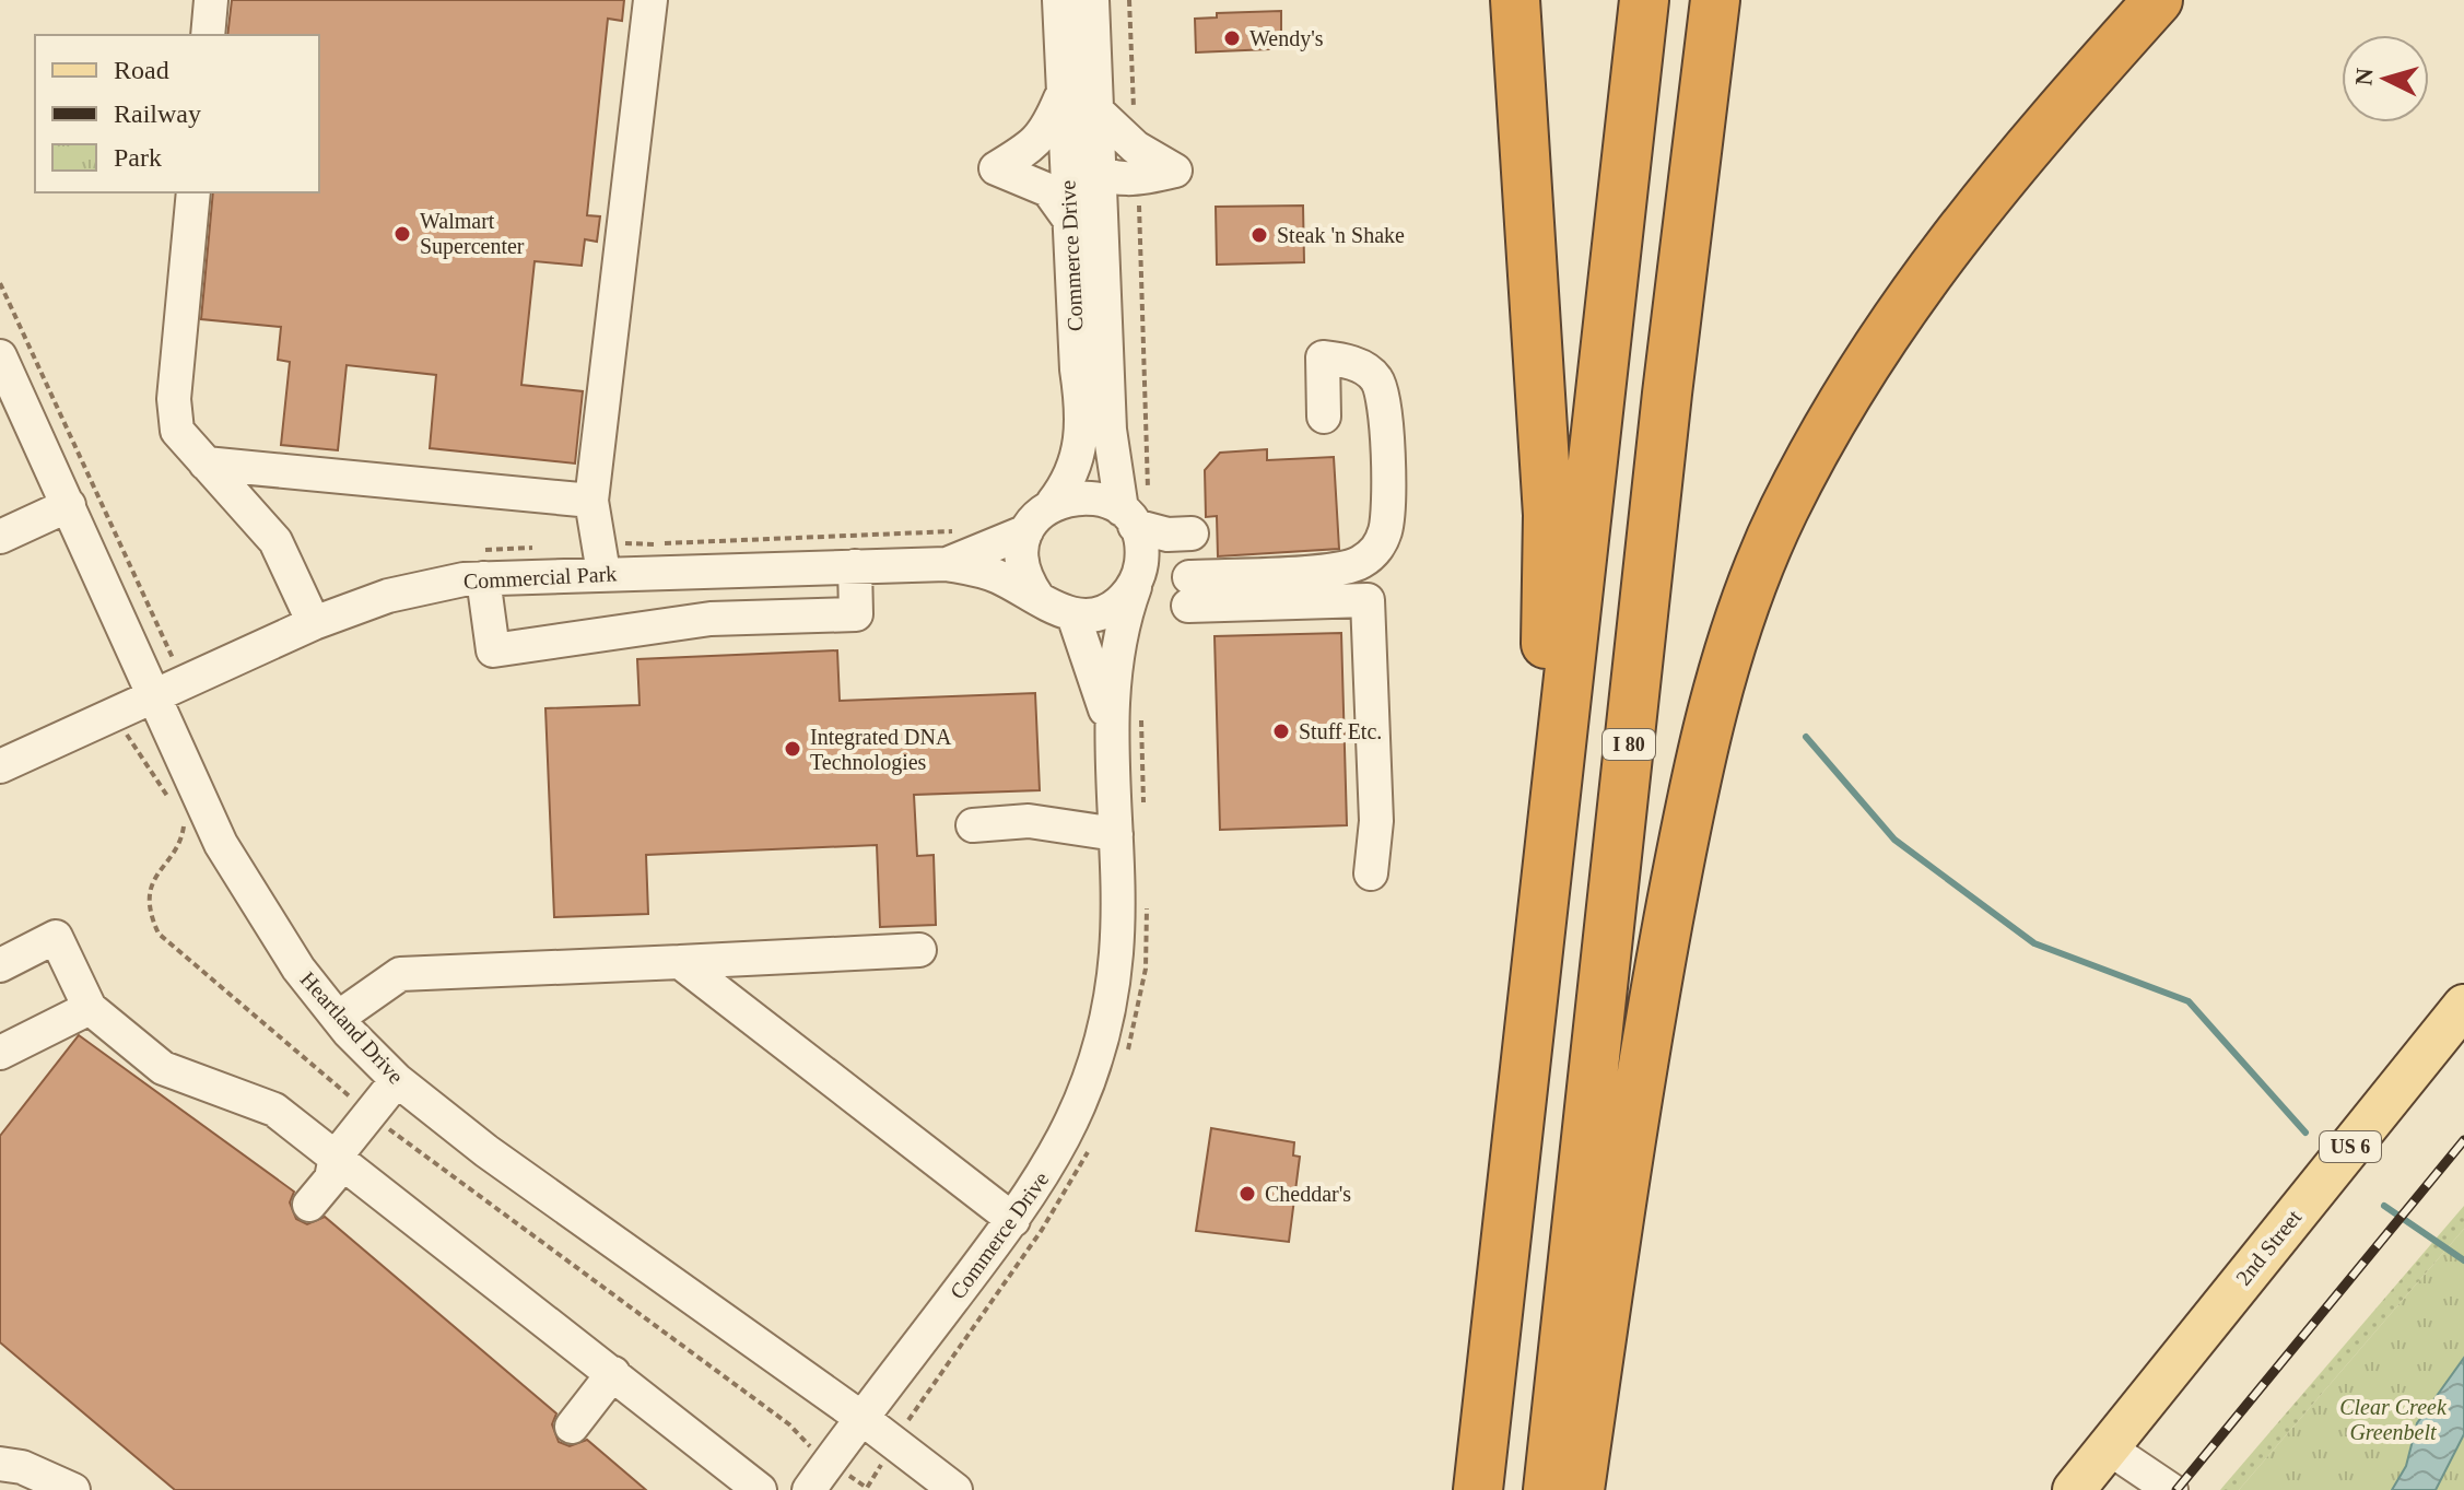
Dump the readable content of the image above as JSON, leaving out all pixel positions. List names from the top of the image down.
{
  "streets": {
    "highway": ["I 80"],
    "main road": ["US 6", "2nd Street"],
    "street": ["Commerce Drive", "Commercial Park", "Heartland Drive"]
  },
  "crossings": [
    ["Commerce Drive", "Heartland Drive"],
    ["Commercial Park", "Heartland Drive"]
  ],
  "parks": ["Clear Creek Greenbelt"],
  "places": [
    "Wendy's",
    "Walmart Supercenter",
    "Steak 'n Shake",
    "Stuff Etc.",
    "Integrated DNA Technologies",
    "Cheddar's"
  ],
  "legend": ["Road", "Railway", "Park"],
  "north": "left"
}
